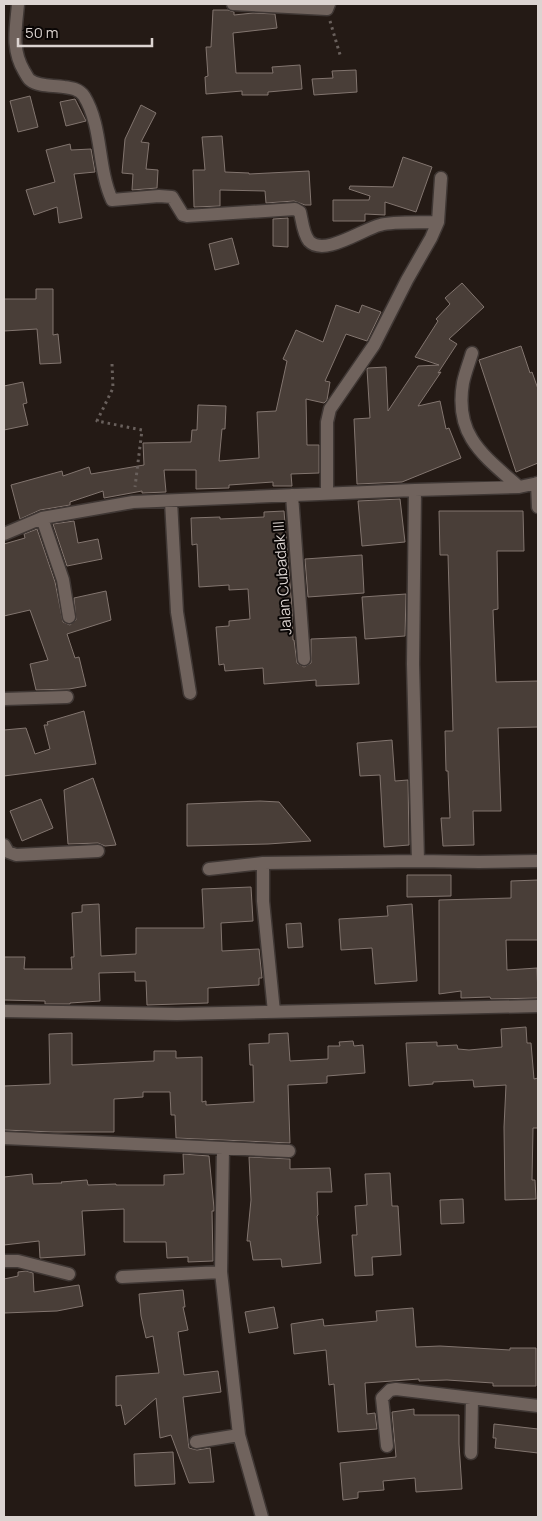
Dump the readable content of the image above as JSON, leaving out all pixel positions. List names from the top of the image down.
{
  "streets": {
    "street": ["Jalan Cubadak III"]
  },
  "scale_bar": "50 m"
}
